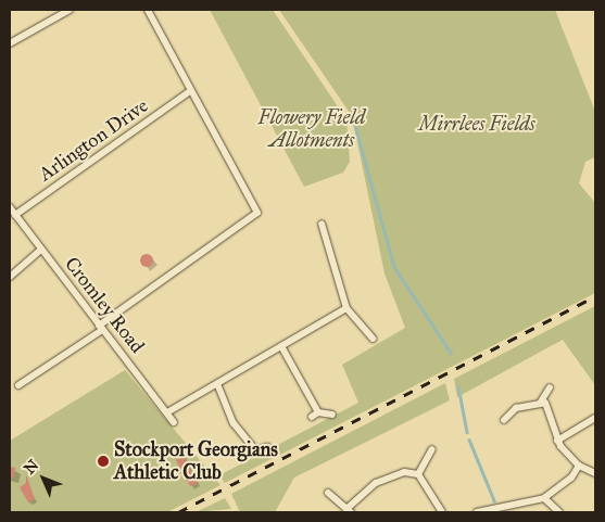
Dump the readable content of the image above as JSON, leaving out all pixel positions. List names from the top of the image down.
{
  "streets": {
    "street": ["Arlington Drive", "Cromley Road"]
  },
  "crossings": [
    ["Arlington Drive", "Cromley Road"]
  ],
  "parks": ["Flowery Field Allotments", "Mirrlees Fields"],
  "places": ["Stockport Georgians Athletic Club"],
  "north": "top left"
}
